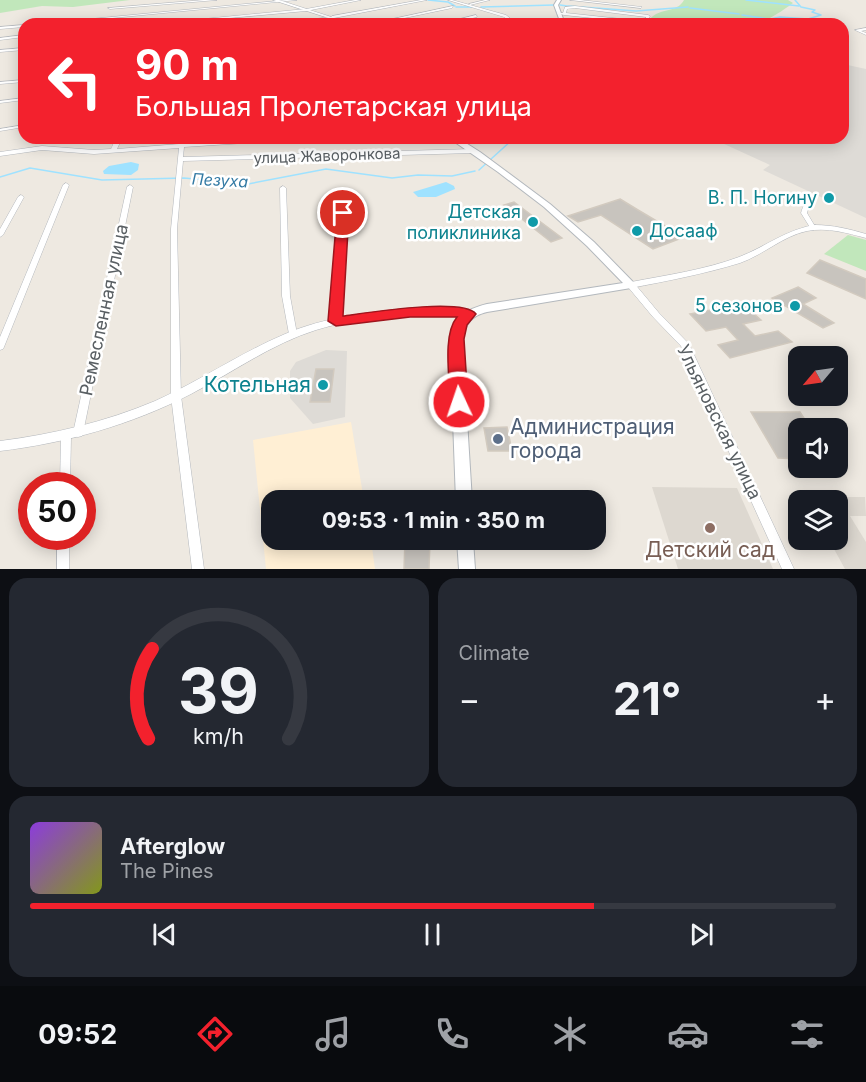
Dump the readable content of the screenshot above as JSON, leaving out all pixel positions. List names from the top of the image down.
{
  "streets": {
    "main road": ["Ульяновская улица"],
    "street": ["улица Жаворонкова", "Ремесленная улица"]
  },
  "crossings": [
    ["улица Жаворонкова", "Ульяновская улица"]
  ],
  "water": ["Пезуха"],
  "places": [
    "В. П. Ногину",
    "Детская поликлиника",
    "Досааф",
    "5 сезонов",
    "Котельная",
    "Администрация города",
    "Детский сад"
  ],
  "north": "bottom left",
  "page": {
    "turn": ["90 m", "Большая Пролетарская улица"],
    "limit": "50",
    "trip": "09:53 · 1 min · 350 m",
    "tile": "Climate",
    "heat": ["−", "21°", "+"],
    "song": ["Afterglow", "The Pines"],
    "tabs": "09:52",
    "gauge": ["39", "km/h"]
  }
}
